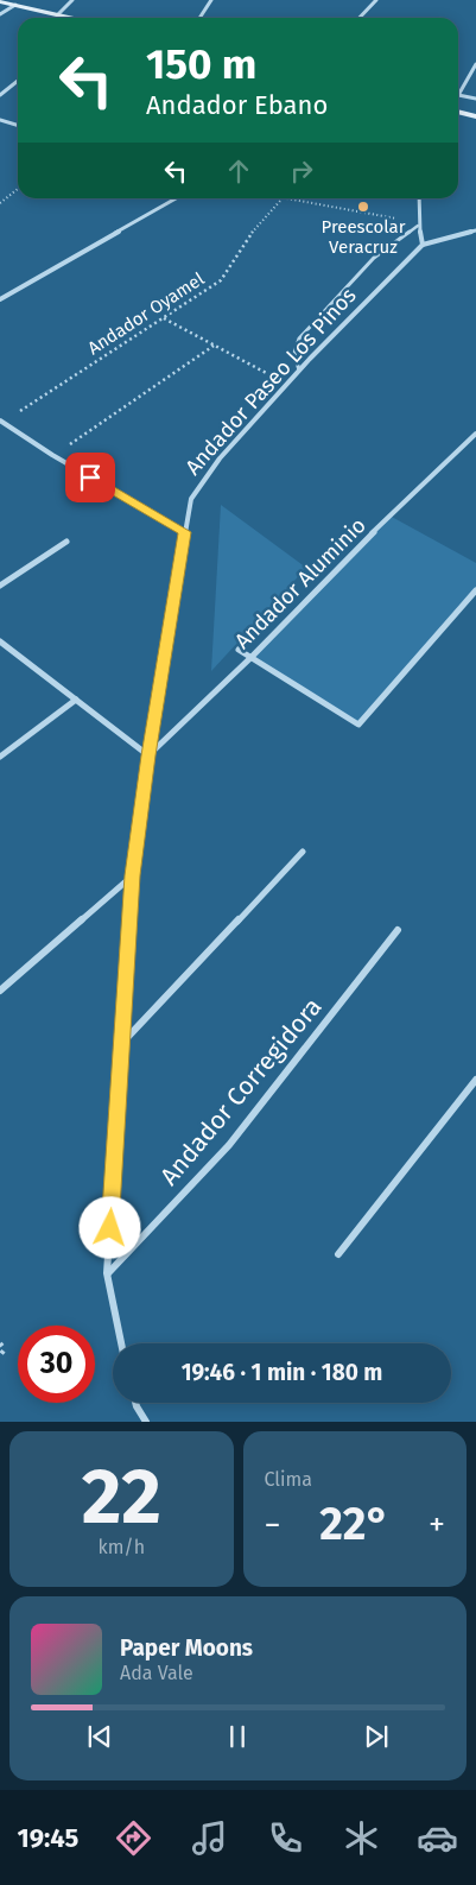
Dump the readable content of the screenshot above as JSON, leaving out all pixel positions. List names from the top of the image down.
{
  "streets": {
    "street": ["Andador Paseo Los Pinos", "Andador Aluminio", "Andador Corregidora"],
    "path": ["Andador Oyamel"]
  },
  "crossings": [
    ["Andador Paseo Los Pinos", "Andador Aluminio"],
    ["Andador Paseo Los Pinos", "Andador Corregidora"]
  ],
  "places": ["Preescolar Veracruz"],
  "page": {
    "turn": ["150 m", "Andador Ebano"],
    "limit": "30",
    "trip": "19:46 · 1 min · 180 m",
    "tile": [
      ["22", "km/h"],
      "Clima"
    ],
    "heat": ["−", "22°", "+"],
    "song": ["Paper Moons", "Ada Vale"],
    "tabs": "19:45"
  }
}
